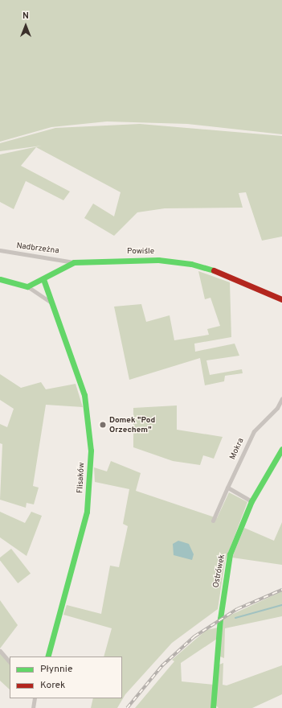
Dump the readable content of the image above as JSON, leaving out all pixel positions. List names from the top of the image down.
{
  "streets": {
    "street": [
      "Nadbrzeżna",
      "Powiśle",
      "Mokra",
      "Flisaków",
      "Ostrówek"
    ]
  },
  "crossings": [
    ["Nadbrzeżna", "Powiśle"],
    ["Powiśle", "Flisaków"]
  ],
  "places": ["Domek \"Pod Orzechem\""],
  "legend": ["Płynnie", "Korek"],
  "north": "top"
}
